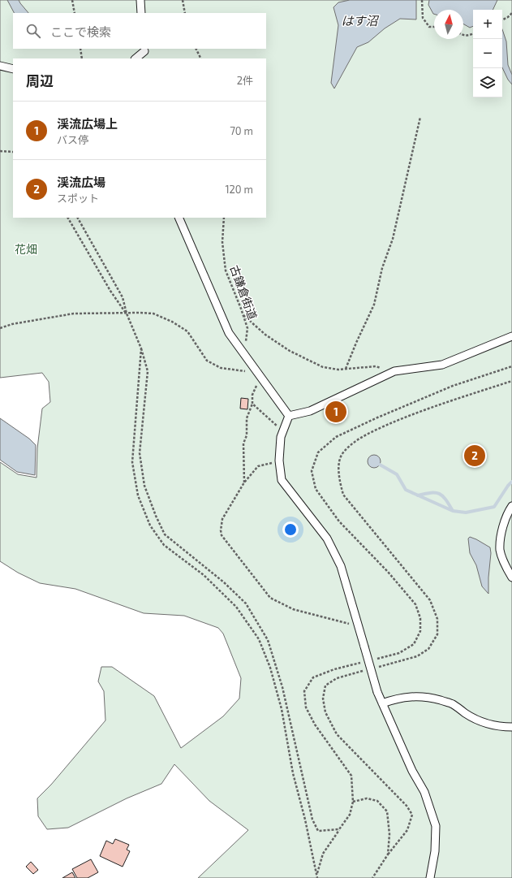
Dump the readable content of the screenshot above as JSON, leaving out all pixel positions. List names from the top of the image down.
{
  "streets": {
    "path": ["古鎌倉街道"]
  },
  "water": ["はす沼"],
  "parks": ["花畑"],
  "north": "top",
  "page": {
    "map_buttons": ["+", "−"],
    "search": "ここで検索",
    "heading": ["周辺", "2件"],
    "list": [
      {
        "mark": "1",
        "name": "渓流広場上",
        "note": "バス停",
        "value": "70 m"
      },
      {
        "mark": "2",
        "name": "渓流広場",
        "note": "スポット",
        "value": "120 m"
      }
    ],
    "pins": ["1", "2"]
  }
}
